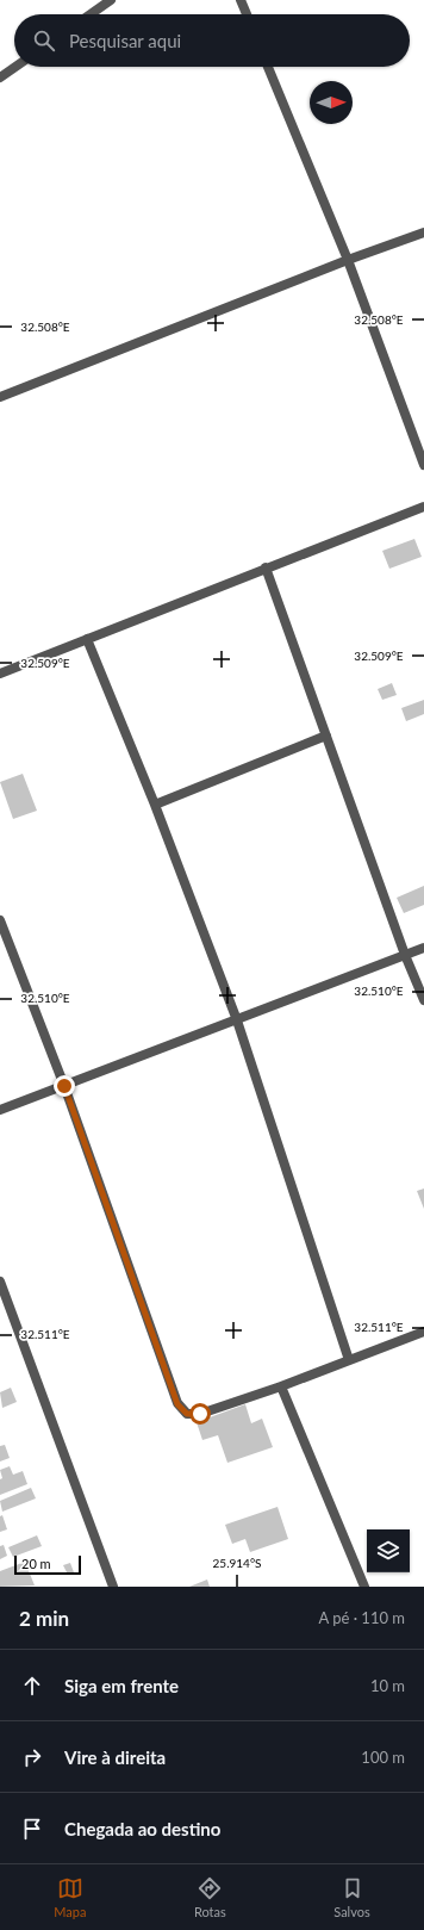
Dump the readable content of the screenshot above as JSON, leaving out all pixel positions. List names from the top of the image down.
{
  "scale_bar": "20 m",
  "north": "right",
  "page": {
    "search": "Pesquisar aqui",
    "scale": "20 m",
    "heading": ["2 min", "A pé · 110 m"],
    "list": [
      ["Siga em frente", "10 m"],
      ["Vire à direita", "100 m"],
      "Chegada ao destino"
    ],
    "nav": ["Mapa", "Rotas", "Salvos"]
  },
  "coordinates": [
    "32.508°E",
    "32.509°E",
    "32.510°E",
    "32.511°E",
    "25.914°S"
  ]
}
